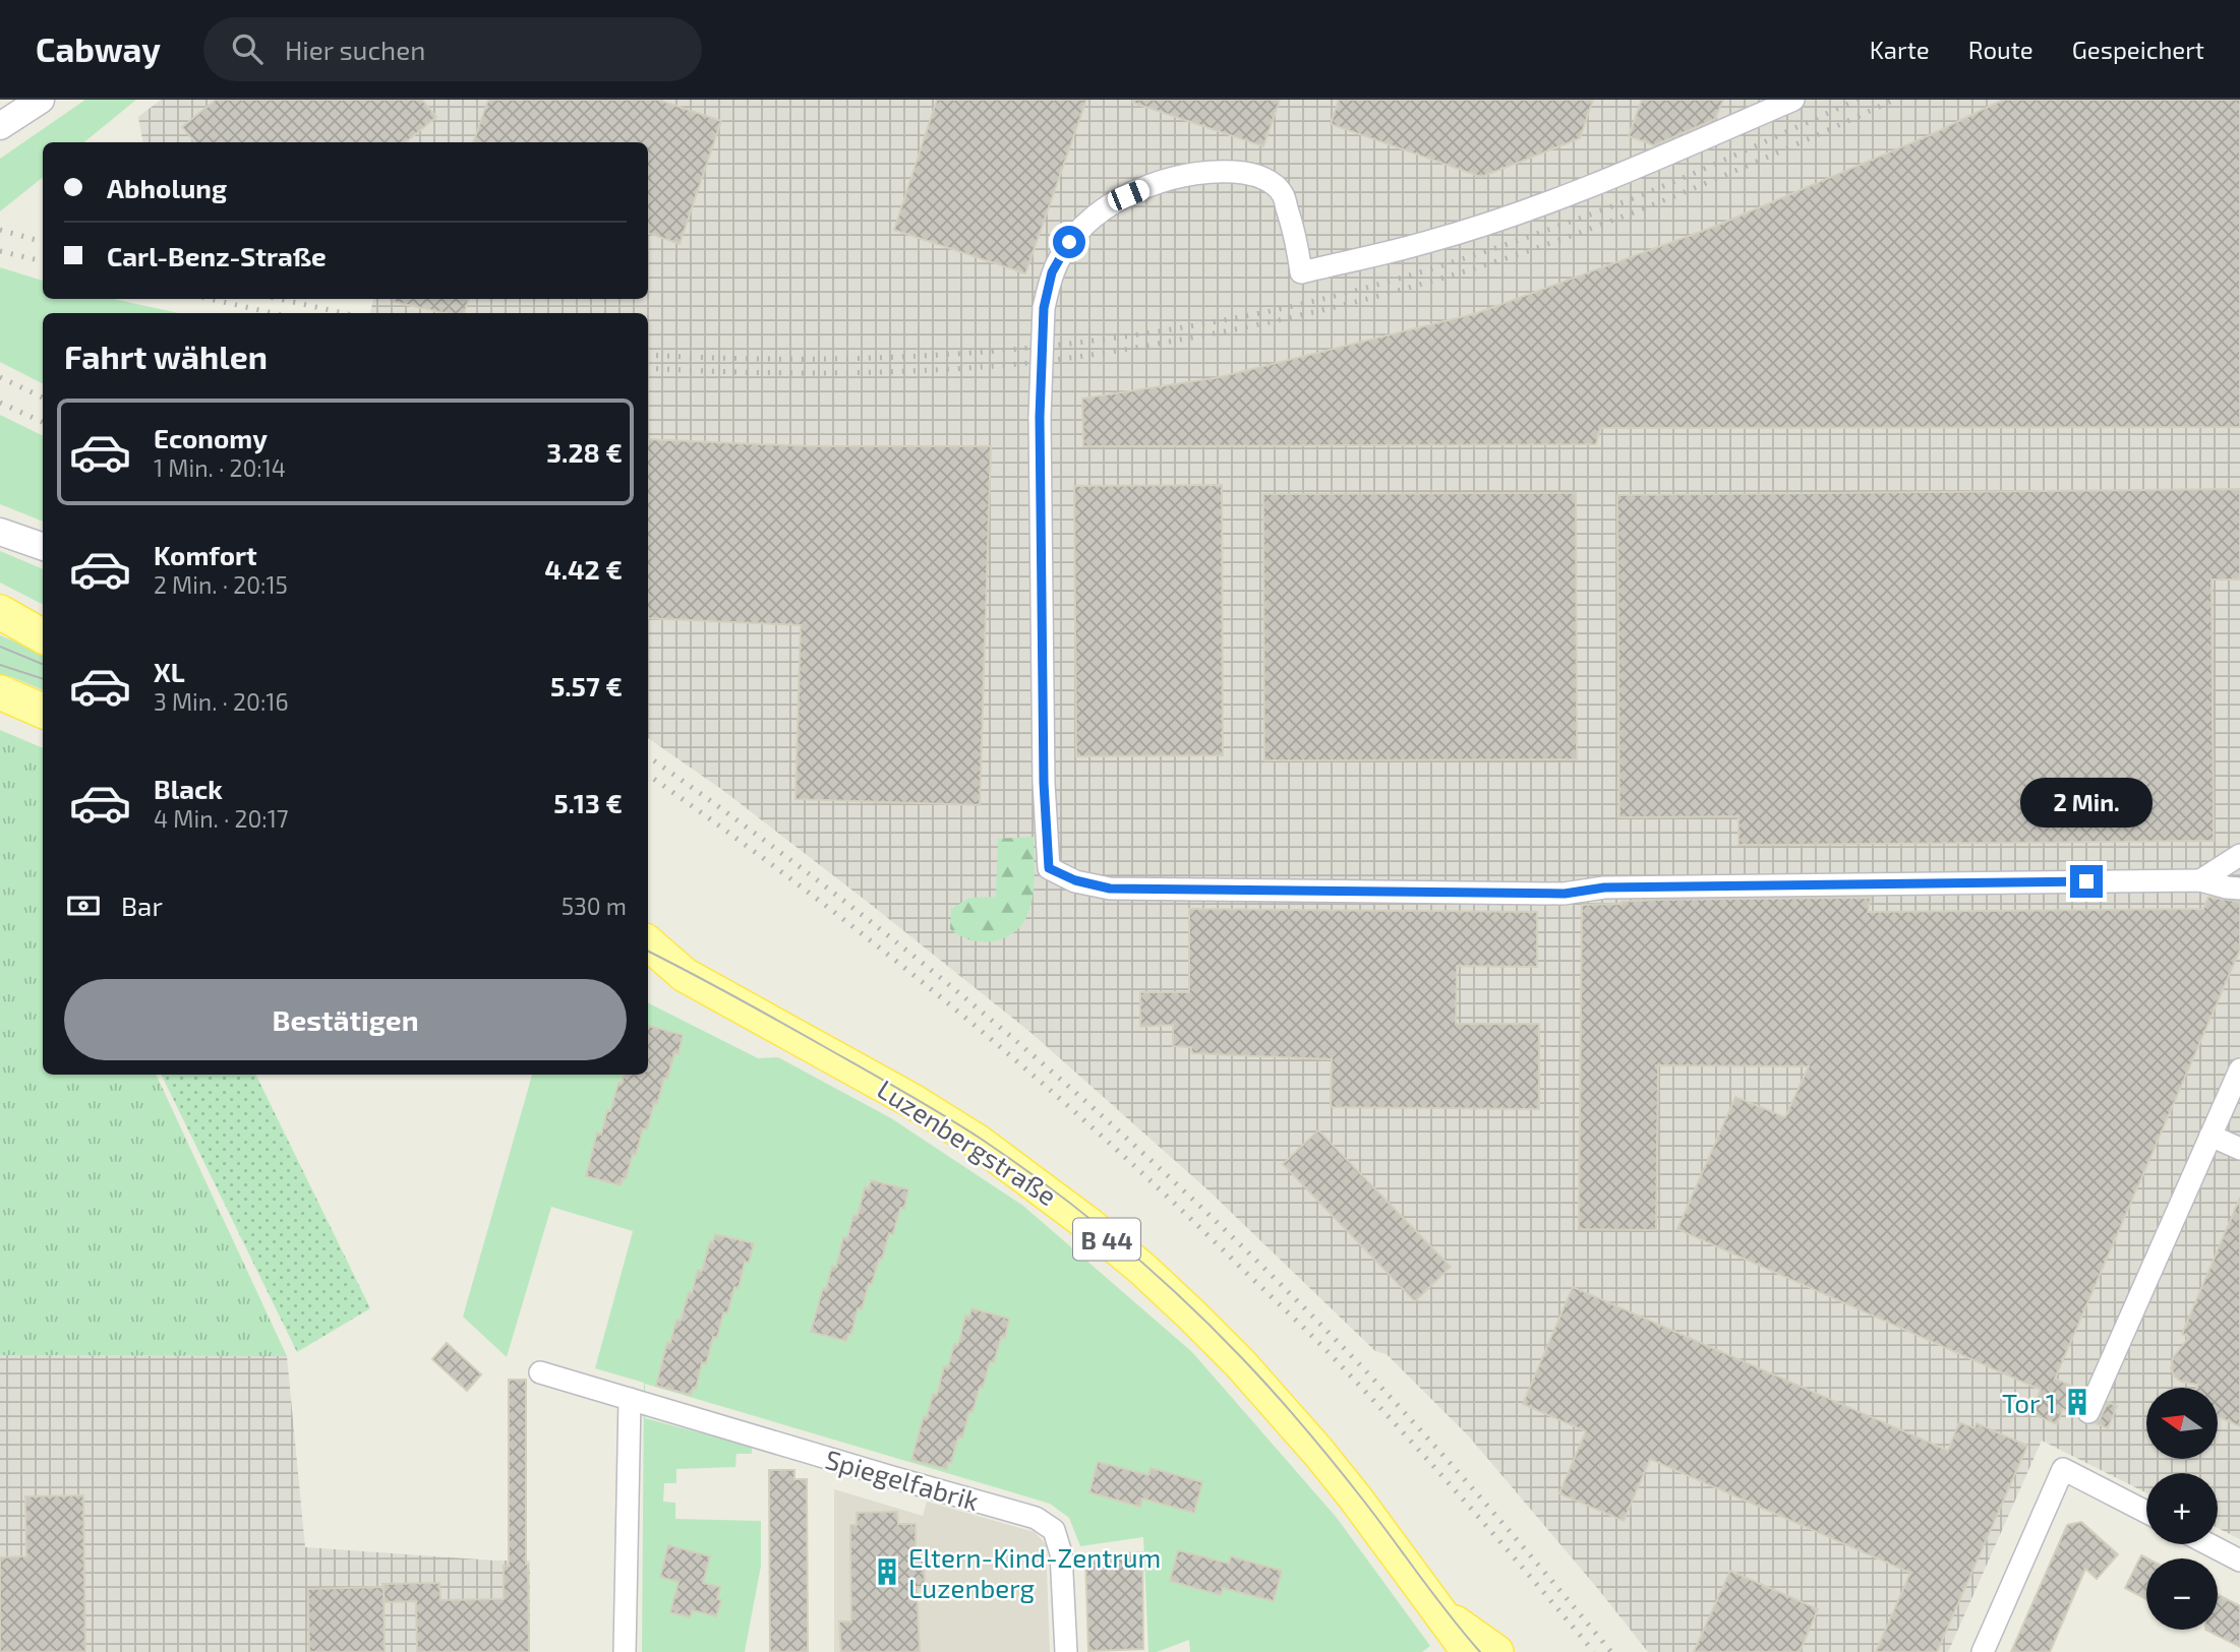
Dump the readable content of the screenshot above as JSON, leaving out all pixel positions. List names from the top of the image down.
{
  "streets": {
    "main road": ["Luzenbergstraße", "B 44"],
    "street": ["Spiegelfabrik"]
  },
  "places": {
    "building": ["Tor 1", "Eltern-Kind-Zentrum Luzenberg"]
  },
  "north": "left",
  "page": {
    "header": "Cabway",
    "search": "Hier suchen",
    "nav": ["Karte", "Route", "Gespeichert"],
    "banner": ["Abholung", "Carl-Benz-Straße"],
    "heading": "Fahrt wählen",
    "list": [
      {
        "name": "Economy",
        "note": "1 Min. · 20:14",
        "value": "3.28 €"
      },
      {
        "name": "Komfort",
        "note": "2 Min. · 20:15",
        "value": "4.42 €"
      },
      {
        "name": "XL",
        "note": "3 Min. · 20:16",
        "value": "5.57 €"
      },
      {
        "name": "Black",
        "note": "4 Min. · 20:17",
        "value": "5.13 €"
      }
    ],
    "bubble": "2 Min.",
    "pay": ["Bar", "530 m"],
    "buttons": "Bestätigen",
    "map_buttons": ["+", "−"]
  }
}
